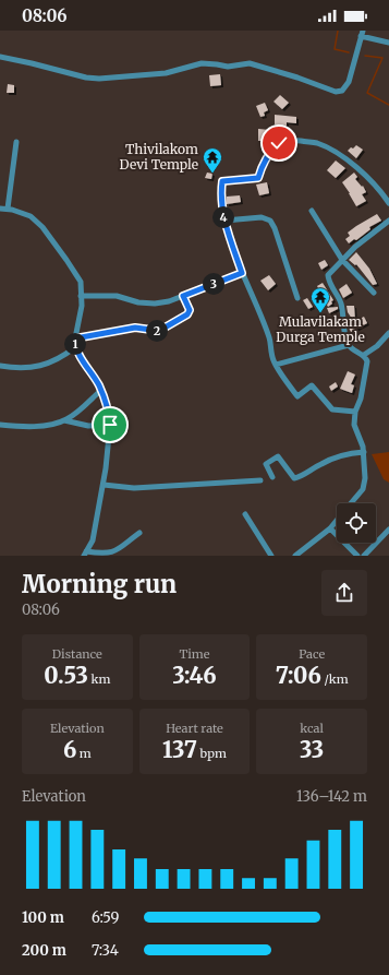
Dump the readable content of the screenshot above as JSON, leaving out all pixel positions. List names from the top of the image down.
{
  "places": {
    "temple": ["Thivilakom Devi Temple", "Mulavilakam Durga Temple"]
  },
  "page": {
    "status": "08:06",
    "pins": [
      "4",
      "3",
      "2",
      "1"
    ],
    "heading": ["Morning run", "08:06"],
    "stats": [
      ["Distance", "0.53 km"],
      ["Time", "3:46"],
      ["Pace", "7:06 /km"],
      ["Elevation", "6 m"],
      ["Heart rate", "137 bpm"],
      ["kcal", "33"]
    ],
    "chart": ["Elevation", "136–142 m"],
    "list": [
      {
        "name": "100 m",
        "note": "6:59"
      },
      {
        "name": "200 m",
        "note": "7:34"
      }
    ]
  }
}
